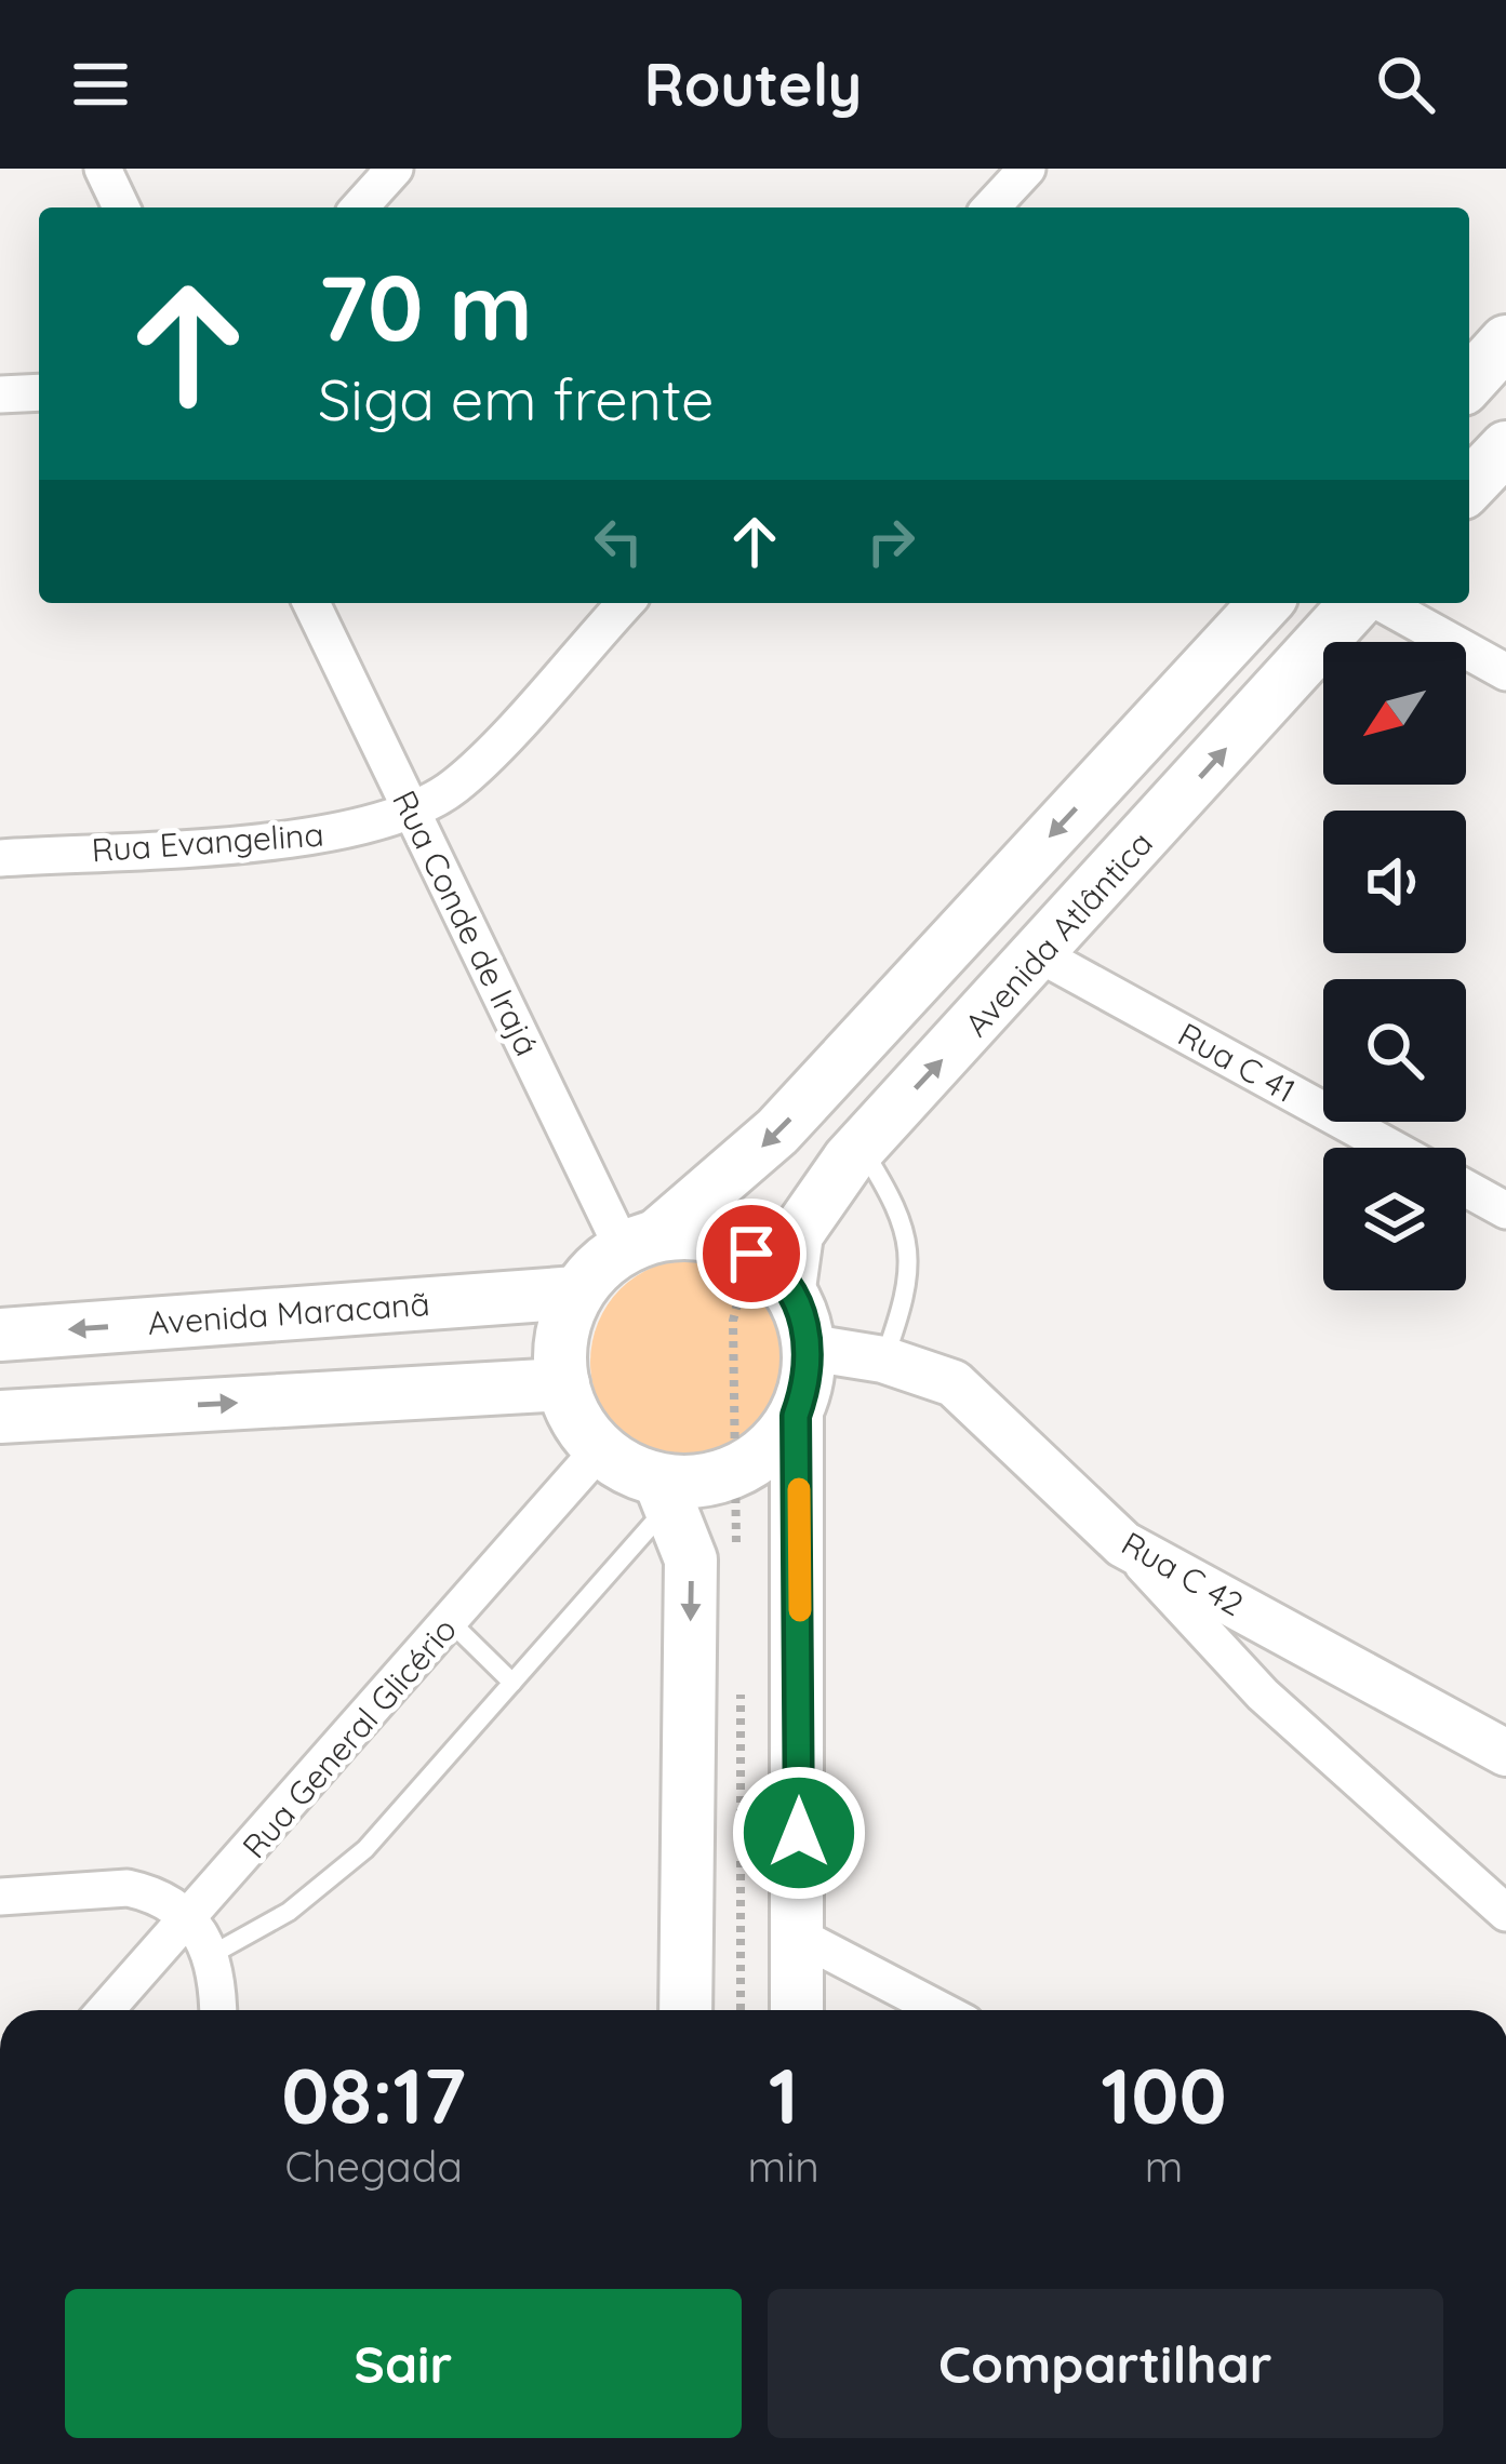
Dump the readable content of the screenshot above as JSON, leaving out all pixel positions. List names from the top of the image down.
{
  "streets": {
    "main road": ["Avenida Atlântica", "Avenida Maracanã"],
    "street": [
      "Rua Evangelina",
      "Rua Conde de Irajá",
      "Rua C 41",
      "Rua C 42",
      "Rua General Glicério"
    ]
  },
  "crossings": [
    ["Rua Evangelina", "Rua Conde de Irajá"],
    ["Rua Conde de Irajá", "Avenida Atlântica"],
    ["Rua Conde de Irajá", "Avenida Maracanã"],
    ["Rua Conde de Irajá", "Rua C 42"],
    ["Rua Conde de Irajá", "Rua General Glicério"],
    ["Avenida Atlântica", "Rua C 41"],
    ["Avenida Atlântica", "Avenida Maracanã"],
    ["Avenida Atlântica", "Rua C 42"],
    ["Avenida Atlântica", "Rua General Glicério"],
    ["Avenida Maracanã", "Rua C 42"],
    ["Avenida Maracanã", "Rua General Glicério"],
    ["Rua C 42", "Rua General Glicério"]
  ],
  "north": "bottom left",
  "page": {
    "header": "Routely",
    "turn": ["70 m", "Siga em frente"],
    "eta": [
      "08:17",
      "Chegada",
      "1",
      "min",
      "100",
      "m"
    ],
    "buttons": ["Sair", "Compartilhar"]
  }
}
